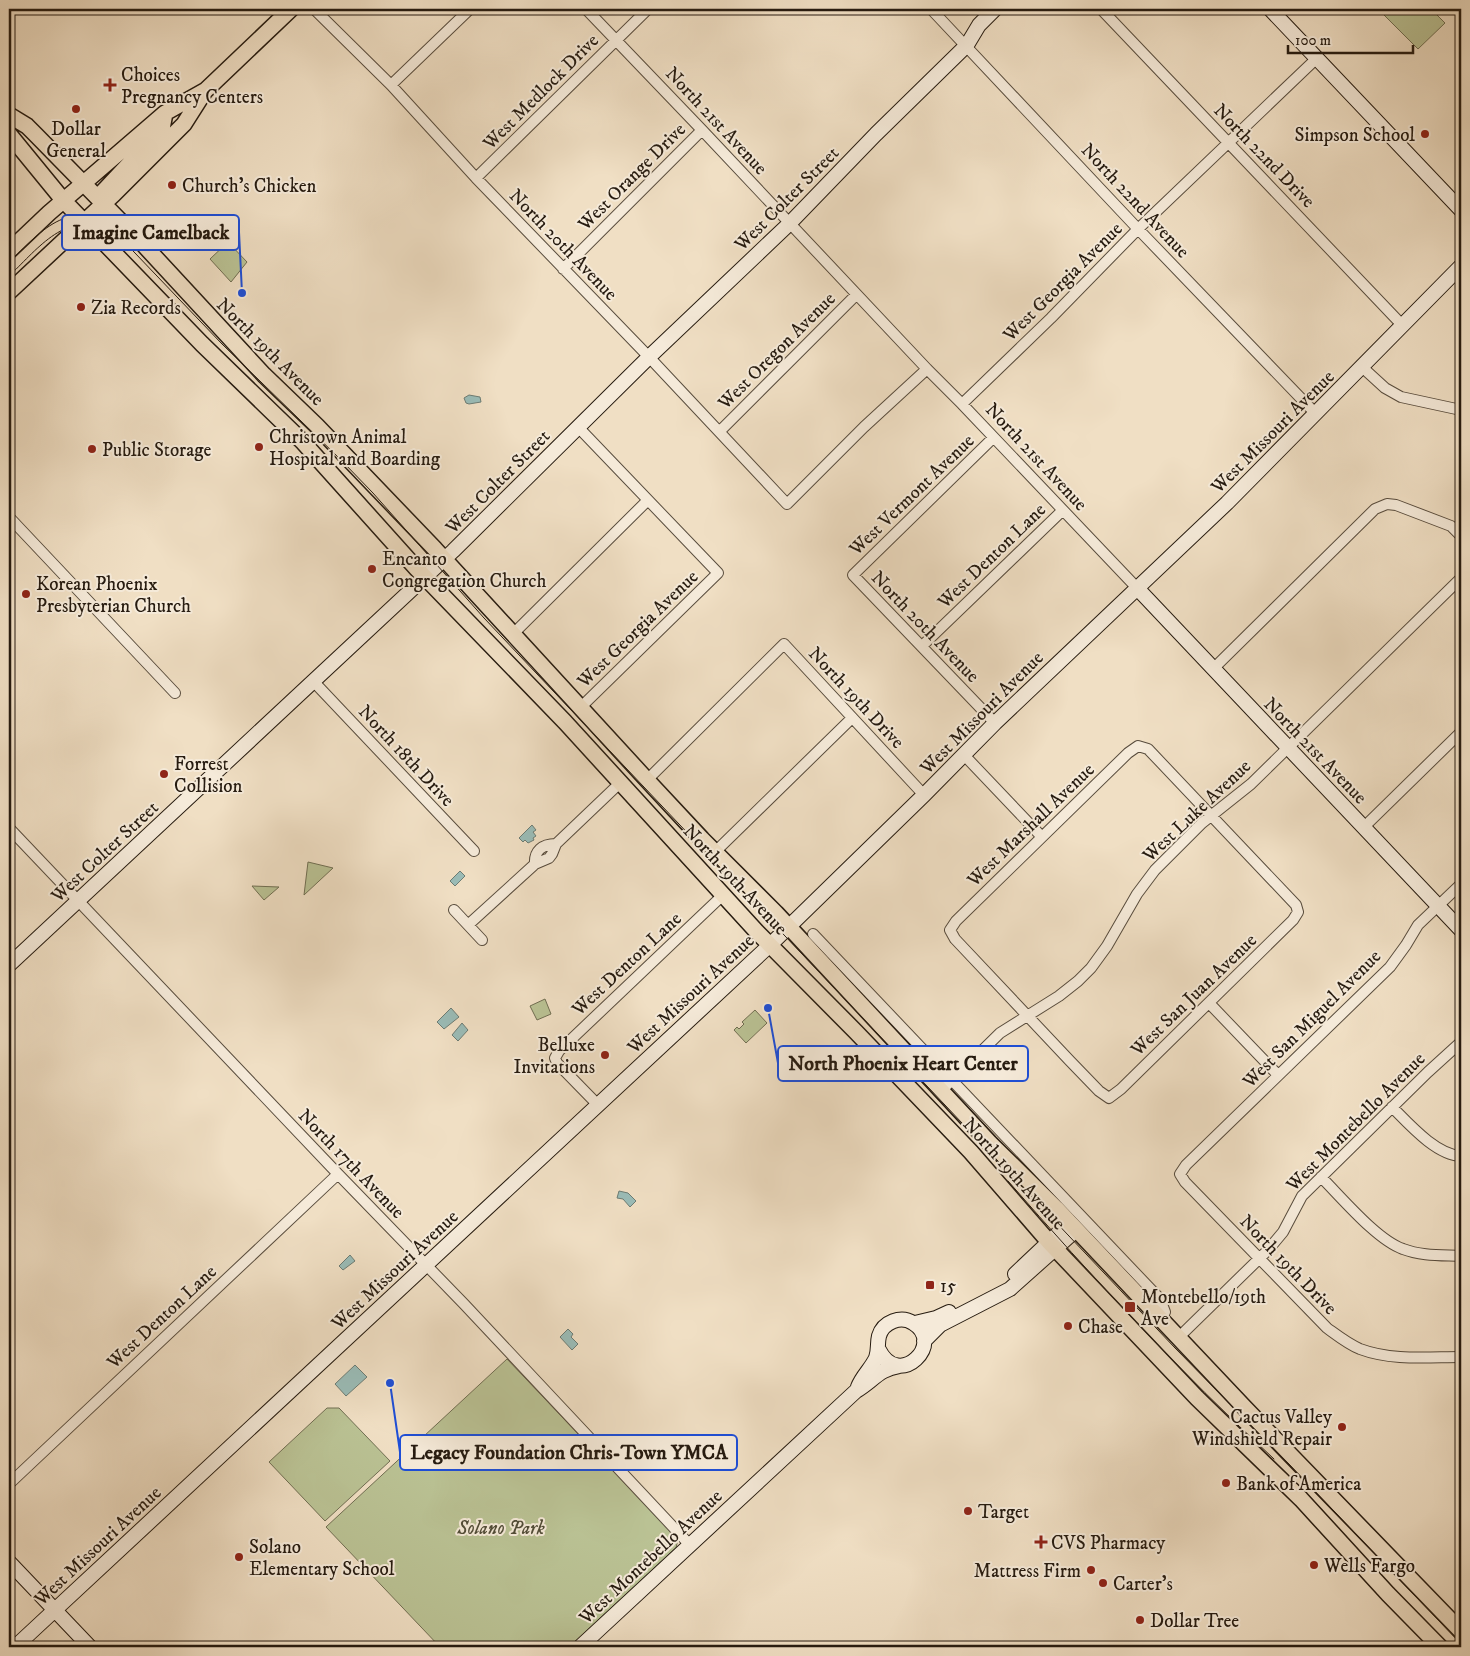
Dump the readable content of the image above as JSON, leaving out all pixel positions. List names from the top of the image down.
{
  "streets": {
    "main road": ["North 19th Avenue"],
    "street": [
      "West Medlock Drive",
      "North 21st Avenue",
      "North 22nd Drive",
      "West Orange Drive",
      "West Colter Street",
      "North 22nd Avenue",
      "North 20th Avenue",
      "West Georgia Avenue",
      "West Oregon Avenue",
      "West Missouri Avenue",
      "West Vermont Avenue",
      "West Denton Lane",
      "North 19th Drive",
      "North 18th Drive",
      "West Luke Avenue",
      "West Marshall Avenue",
      "West San Juan Avenue",
      "West San Miguel Avenue",
      "West Montebello Avenue",
      "North 17th Avenue"
    ]
  },
  "crossings": [
    ["West Medlock Drive", "North 21st Avenue"],
    ["West Medlock Drive", "North 20th Avenue"],
    ["North 21st Avenue", "West Orange Drive"],
    ["North 21st Avenue", "West Colter Street"],
    ["North 21st Avenue", "North 20th Avenue"],
    ["North 21st Avenue", "West Georgia Avenue"],
    ["North 21st Avenue", "West Oregon Avenue"],
    ["North 21st Avenue", "West Missouri Avenue"],
    ["North 21st Avenue", "West Vermont Avenue"],
    ["North 21st Avenue", "West Denton Lane"],
    ["North 21st Avenue", "West Luke Avenue"],
    ["North 21st Avenue", "West San Miguel Avenue"],
    ["North 22nd Drive", "West Georgia Avenue"],
    ["North 22nd Drive", "West Missouri Avenue"],
    ["West Orange Drive", "North 20th Avenue"],
    ["West Colter Street", "North 22nd Avenue"],
    ["West Colter Street", "North 20th Avenue"],
    ["West Colter Street", "North 19th Avenue"],
    ["West Colter Street", "North 18th Drive"],
    ["West Colter Street", "North 17th Avenue"],
    ["North 22nd Avenue", "West Georgia Avenue"],
    ["North 22nd Avenue", "West Missouri Avenue"],
    ["North 20th Avenue", "West Oregon Avenue"],
    ["North 20th Avenue", "West Missouri Avenue"],
    ["North 20th Avenue", "West Vermont Avenue"],
    ["North 20th Avenue", "West Denton Lane"],
    ["West Georgia Avenue", "North 19th Avenue"],
    ["North 19th Avenue", "West Missouri Avenue"],
    ["North 19th Avenue", "West Denton Lane"],
    ["North 19th Avenue", "North 19th Drive"],
    ["North 19th Avenue", "West Luke Avenue"],
    ["North 19th Avenue", "West Montebello Avenue"],
    ["West Missouri Avenue", "West Denton Lane"],
    ["West Missouri Avenue", "North 19th Drive"],
    ["West Missouri Avenue", "North 17th Avenue"],
    ["West Denton Lane", "North 17th Avenue"],
    ["North 19th Drive", "West San Miguel Avenue"],
    ["North 19th Drive", "West Montebello Avenue"],
    ["West Luke Avenue", "West Marshall Avenue"],
    ["West Luke Avenue", "West San Juan Avenue"],
    ["West Marshall Avenue", "West San Juan Avenue"],
    ["West Montebello Avenue", "North 17th Avenue"]
  ],
  "parks": ["Solano Park"],
  "places": {
    "health": ["Choices Pregnancy Centers", "CVS Pharmacy"],
    "other": [
      "Dollar General",
      "Simpson School",
      "Church's Chicken",
      "Imagine Camelback",
      "Zia Records",
      "Christown Animal Hospital and Boarding",
      "Public Storage",
      "Encanto Congregation Church",
      "Korean Phoenix Presbyterian Church",
      "Forrest Collision",
      "North Phoenix Heart Center",
      "Belluxe Invitations",
      "Chase",
      "Legacy Foundation Chris-Town YMCA",
      "Cactus Valley Windshield Repair",
      "Bank of America",
      "Target",
      "Solano Elementary School",
      "Wells Fargo",
      "Mattress Firm",
      "Carter's",
      "Dollar Tree"
    ],
    "transit": ["15", "Montebello/19th Ave"]
  },
  "scale_bar": "100 m"
}
